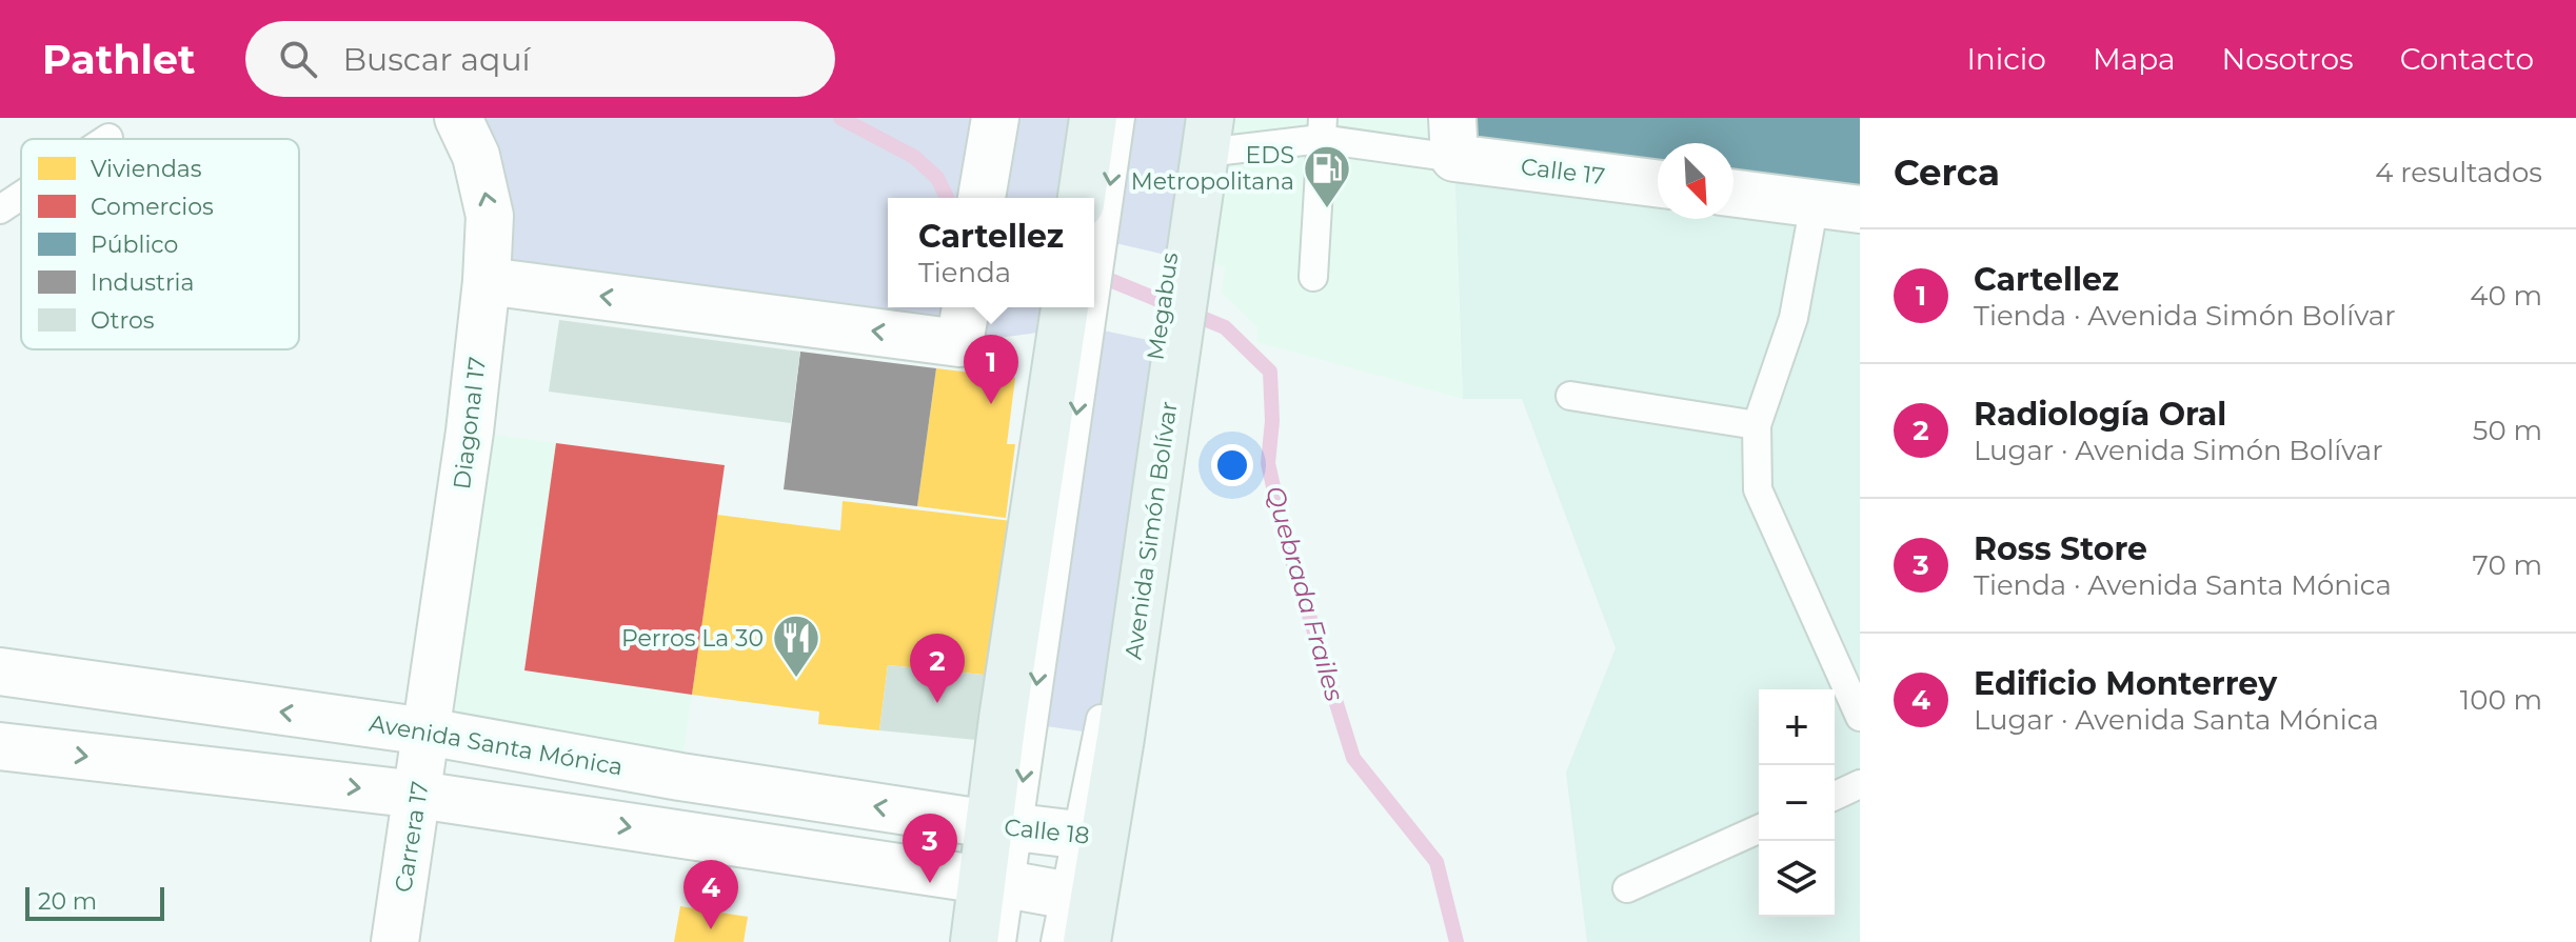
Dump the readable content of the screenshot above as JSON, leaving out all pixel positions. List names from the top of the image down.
{
  "streets": {
    "main road": ["Avenida Simón Bolívar"],
    "street": [
      "Calle 17",
      "Diagonal 17",
      "Avenida Santa Mónica",
      "Calle 18",
      "Carrera 17"
    ]
  },
  "crossings": [
    ["Diagonal 17", "Avenida Santa Mónica"],
    ["Diagonal 17", "Carrera 17"],
    ["Avenida Simón Bolívar", "Calle 18"],
    ["Avenida Santa Mónica", "Calle 18"],
    ["Avenida Santa Mónica", "Carrera 17"]
  ],
  "water": ["Quebrada Frailes"],
  "places": {
    "fuel station": ["EDS Metropolitana"],
    "restaurant": ["Perros La 30"]
  },
  "legend": [
    "Viviendas",
    "Comercios",
    "Público",
    "Industria",
    "Otros"
  ],
  "scale_bar": "20 m",
  "north": "bottom right",
  "page": {
    "header": "Pathlet",
    "search": "Buscar aquí",
    "nav": [
      "Inicio",
      "Mapa",
      "Nosotros",
      "Contacto"
    ],
    "heading": ["Cerca", "4 resultados"],
    "popup": ["Cartellez", "Tienda"],
    "list": [
      {
        "mark": "1",
        "name": "Cartellez",
        "note": "Tienda · Avenida Simón Bolívar",
        "value": "40 m"
      },
      {
        "mark": "2",
        "name": "Radiología Oral",
        "note": "Lugar · Avenida Simón Bolívar",
        "value": "50 m"
      },
      {
        "mark": "3",
        "name": "Ross Store",
        "note": "Tienda · Avenida Santa Mónica",
        "value": "70 m"
      },
      {
        "mark": "4",
        "name": "Edificio Monterrey",
        "note": "Lugar · Avenida Santa Mónica",
        "value": "100 m"
      }
    ],
    "pins": [
      "1",
      "2",
      "3",
      "4"
    ],
    "map_buttons": ["+", "−"],
    "scale": "20 m"
  }
}
